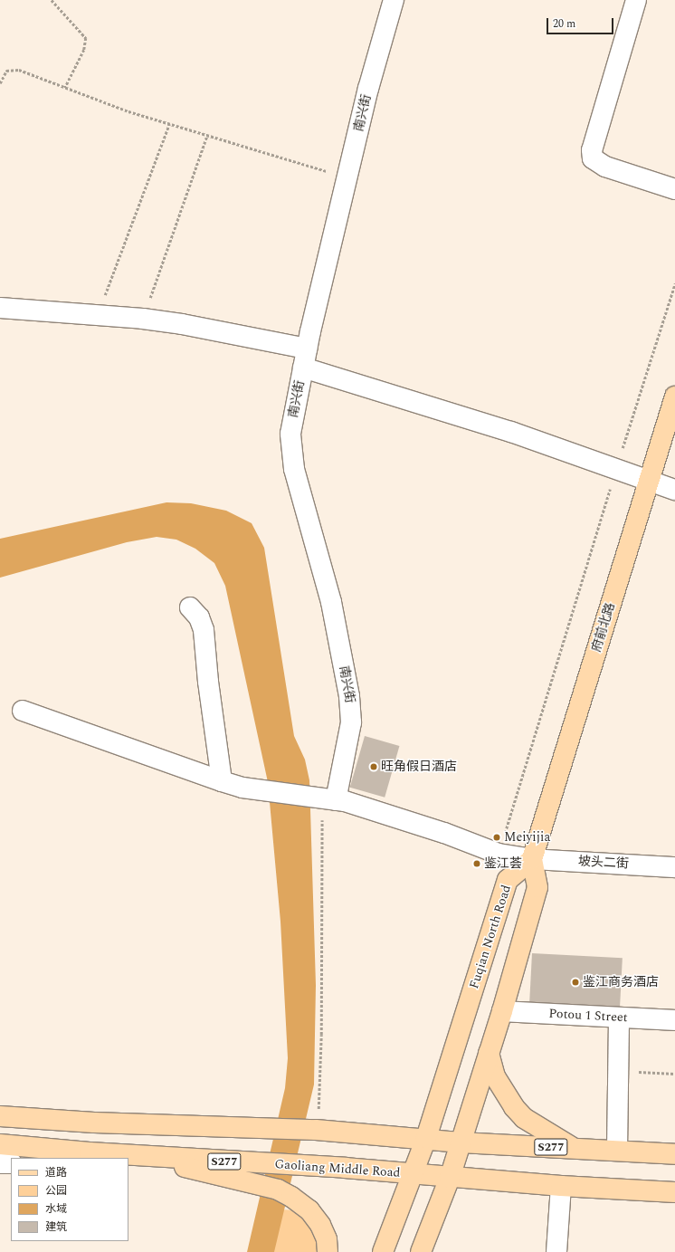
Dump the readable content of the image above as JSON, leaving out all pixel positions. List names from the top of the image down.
{
  "streets": {
    "main road": [
      "府前北路",
      "Fuqian North Road",
      "S277",
      "Gaoliang Middle Road"
    ],
    "street": ["南兴街", "坡头二街", "Potou 1 Street"]
  },
  "crossings": [
    ["南兴街", "坡头二街"],
    ["府前北路", "坡头二街"],
    ["府前北路", "Fuqian North Road"],
    ["坡头二街", "Fuqian North Road"],
    ["Fuqian North Road", "S277"],
    ["Fuqian North Road", "Gaoliang Middle Road"]
  ],
  "places": [
    "旺角假日酒店",
    "Meiyijia",
    "鉴江荟",
    "鉴江商务酒店"
  ],
  "legend": [
    "道路",
    "公园",
    "水域",
    "建筑"
  ],
  "scale_bar": "20 m"
}
